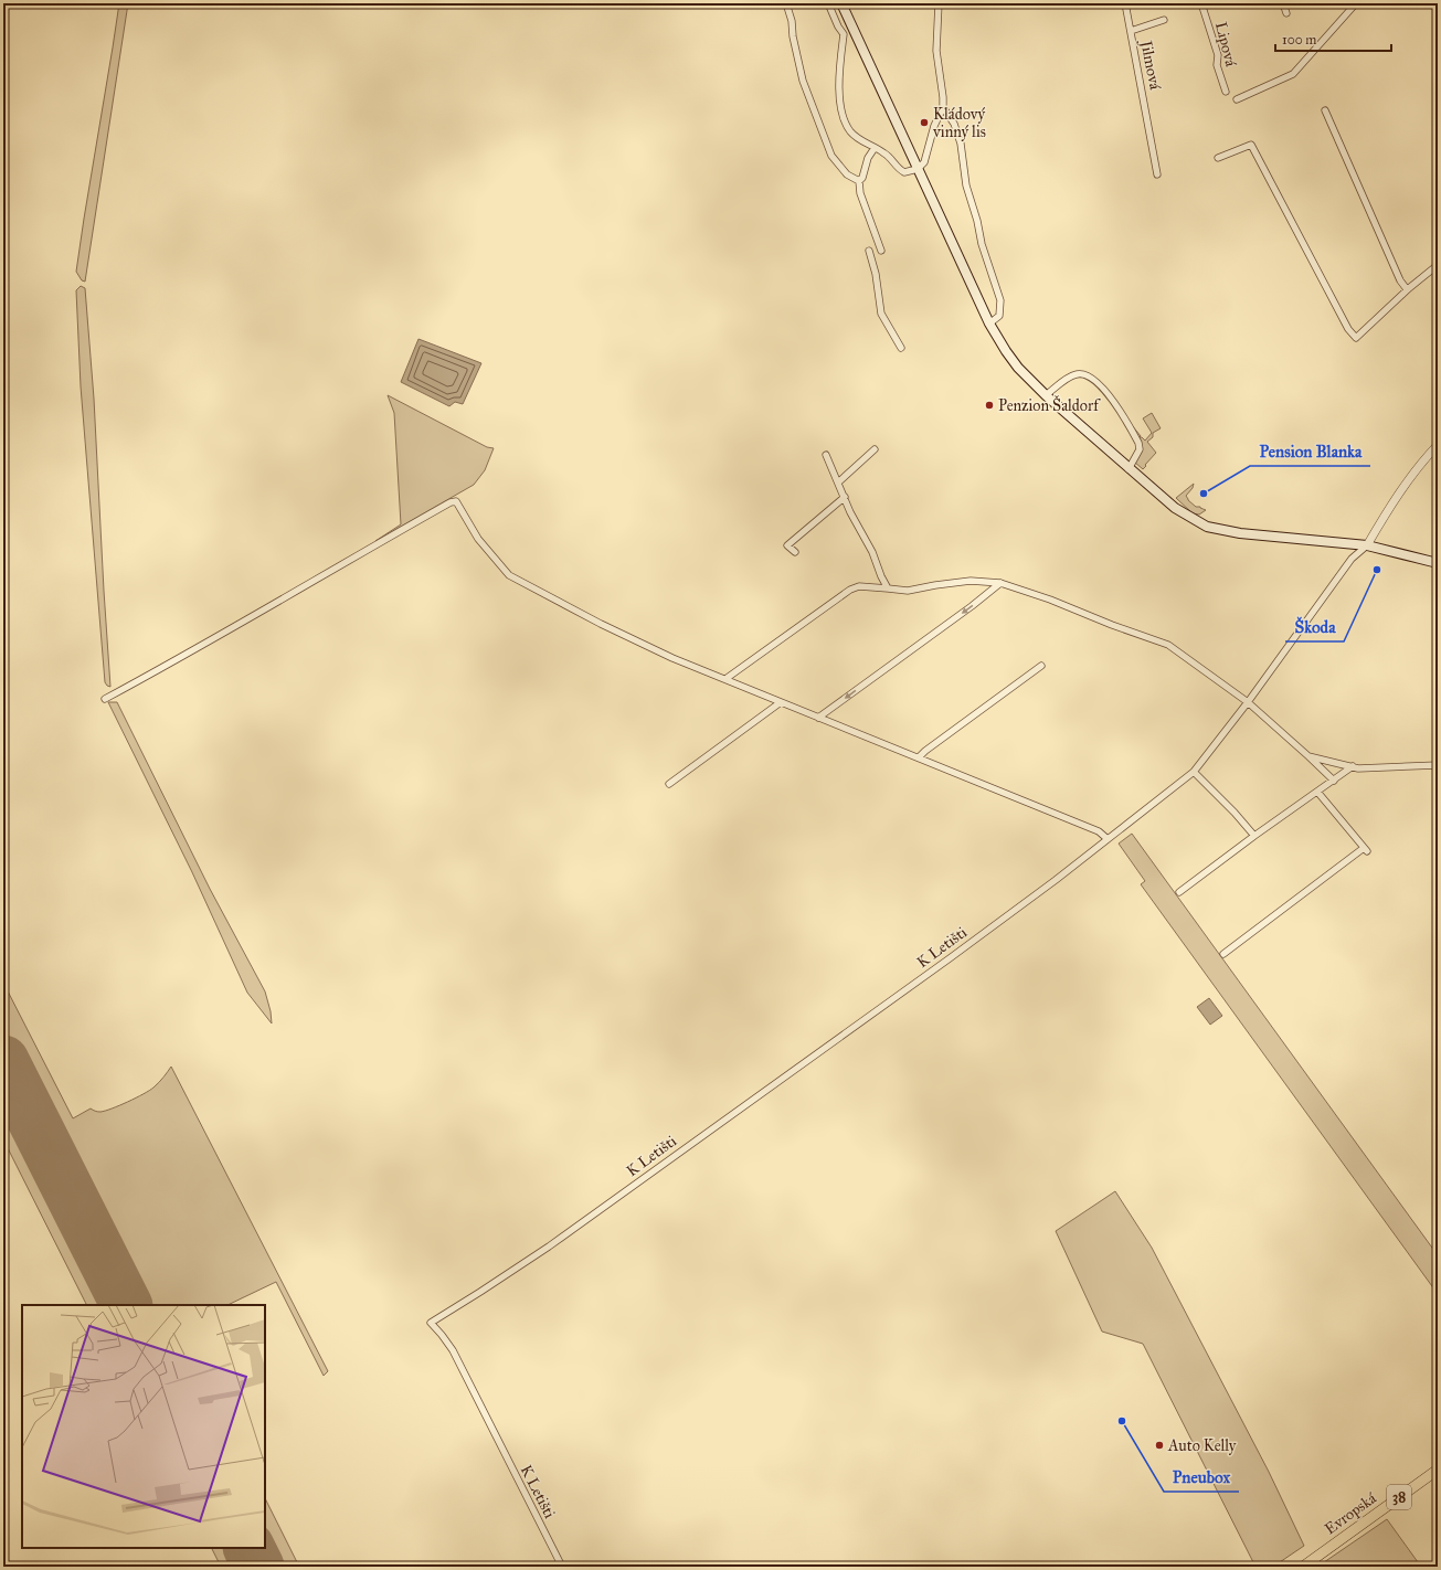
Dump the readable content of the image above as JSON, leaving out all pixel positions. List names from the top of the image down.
{
  "streets": {
    "main road": ["38", "Evropská"],
    "street": ["Lipová", "Jilmová", "K Letišti"]
  },
  "places": [
    "Kládový vinný lis",
    "Penzion Šaldorf",
    "Pension Blanka",
    "Škoda",
    "Pneubox",
    "Auto Kelly"
  ],
  "scale_bar": "100 m"
}
